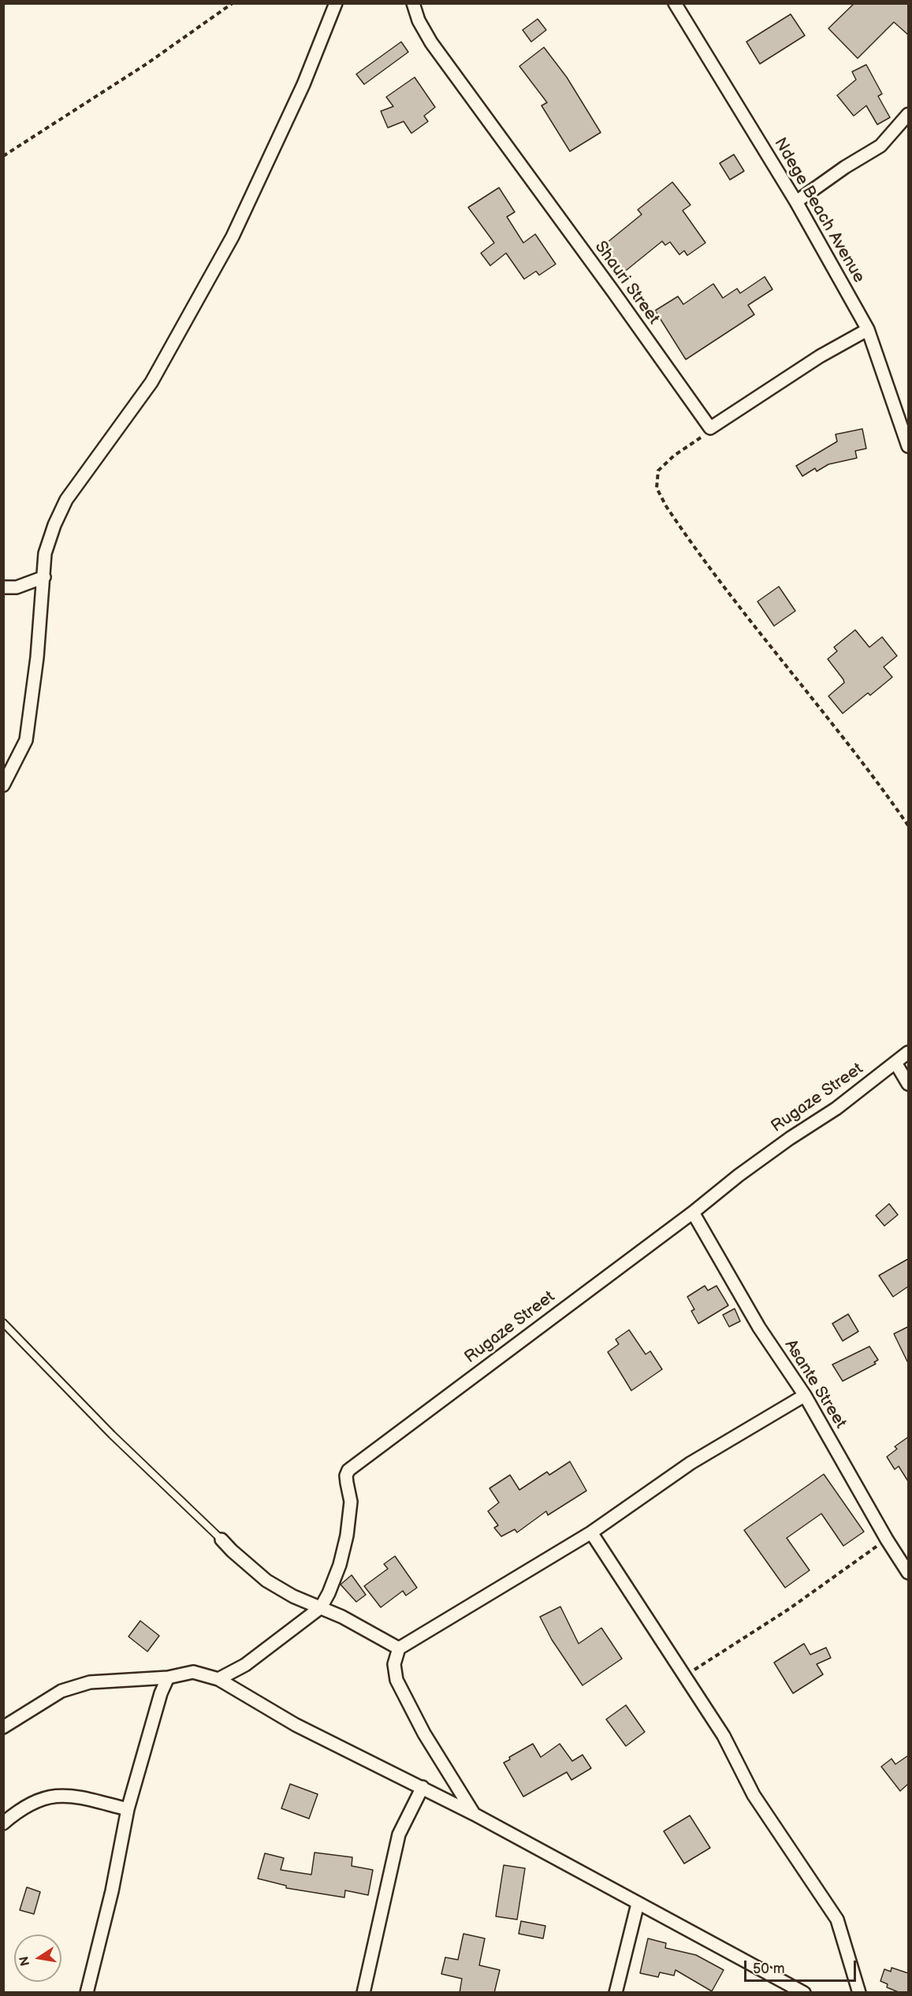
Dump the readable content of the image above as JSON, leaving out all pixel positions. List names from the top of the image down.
{
  "streets": {
    "street": [
      "Ndege Beach Avenue",
      "Shauri Street",
      "Rugaze Street",
      "Asante Street"
    ]
  },
  "crossings": [
    ["Rugaze Street", "Asante Street"]
  ],
  "scale_bar": "50 m",
  "north": "left"
}
